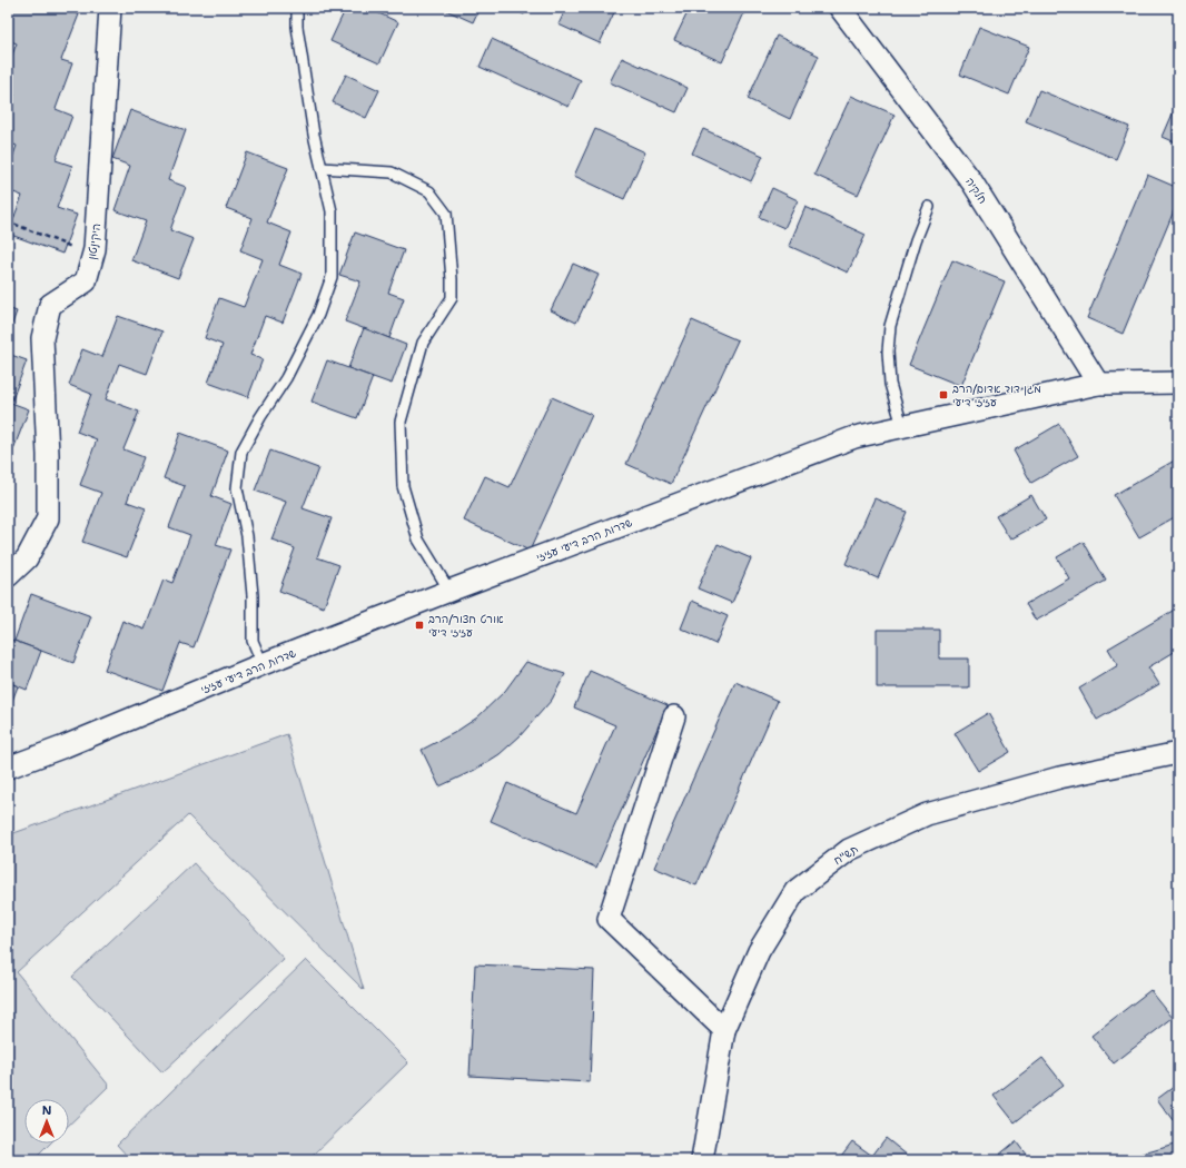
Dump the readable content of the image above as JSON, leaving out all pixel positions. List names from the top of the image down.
{
  "streets": {
    "street": [
      "חלקיה",
      "היקינטון",
      "שדרות הרב דיעי עזיזי",
      "תש\"ח"
    ]
  },
  "crossings": [
    ["חלקיה", "שדרות הרב דיעי עזיזי"]
  ],
  "places": {
    "transit": ["מגן דוד אדום/הרב עזיזי דיעי", "אורט חצור/הרב עזיזי דיעי"]
  },
  "north": "top"
}
